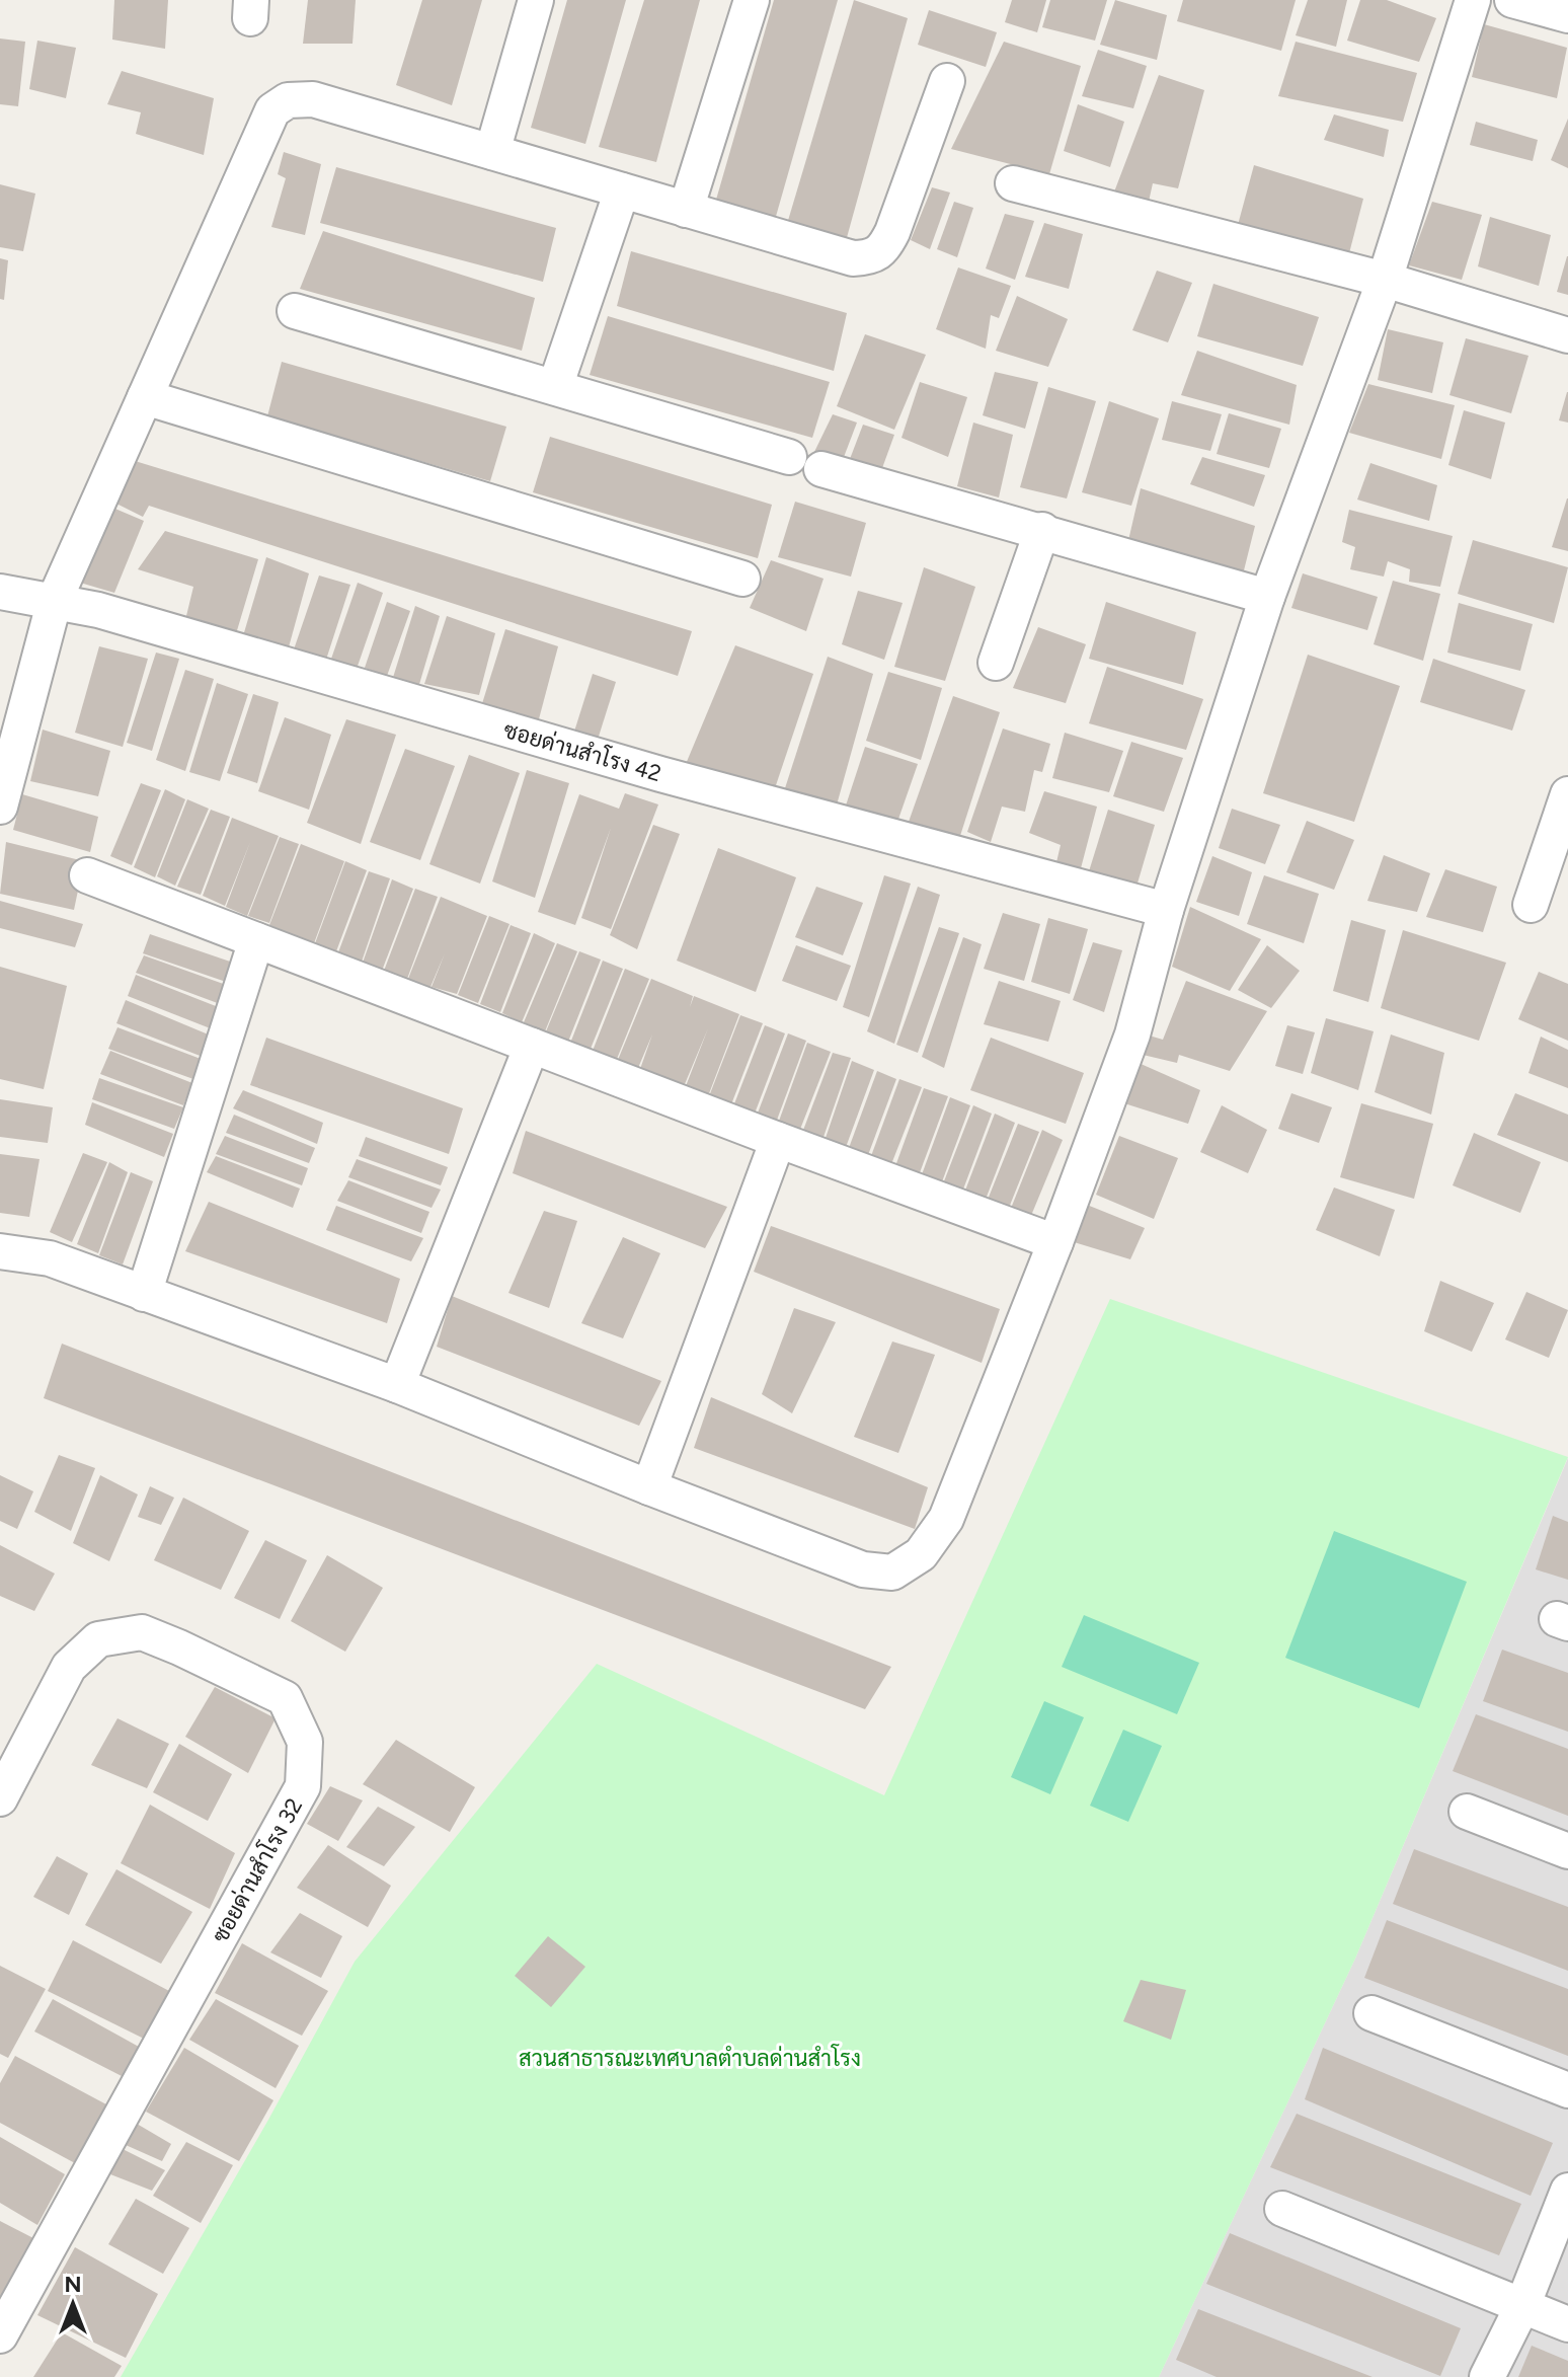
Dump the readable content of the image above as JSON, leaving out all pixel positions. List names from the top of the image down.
{
  "streets": {
    "street": ["ซอยด่านสำโรง 42", "ซอยด่านสำโรง 32"]
  },
  "parks": ["สวนสาธารณะเทศบาลตำบลด่านสำโรง"],
  "north": "top"
}
